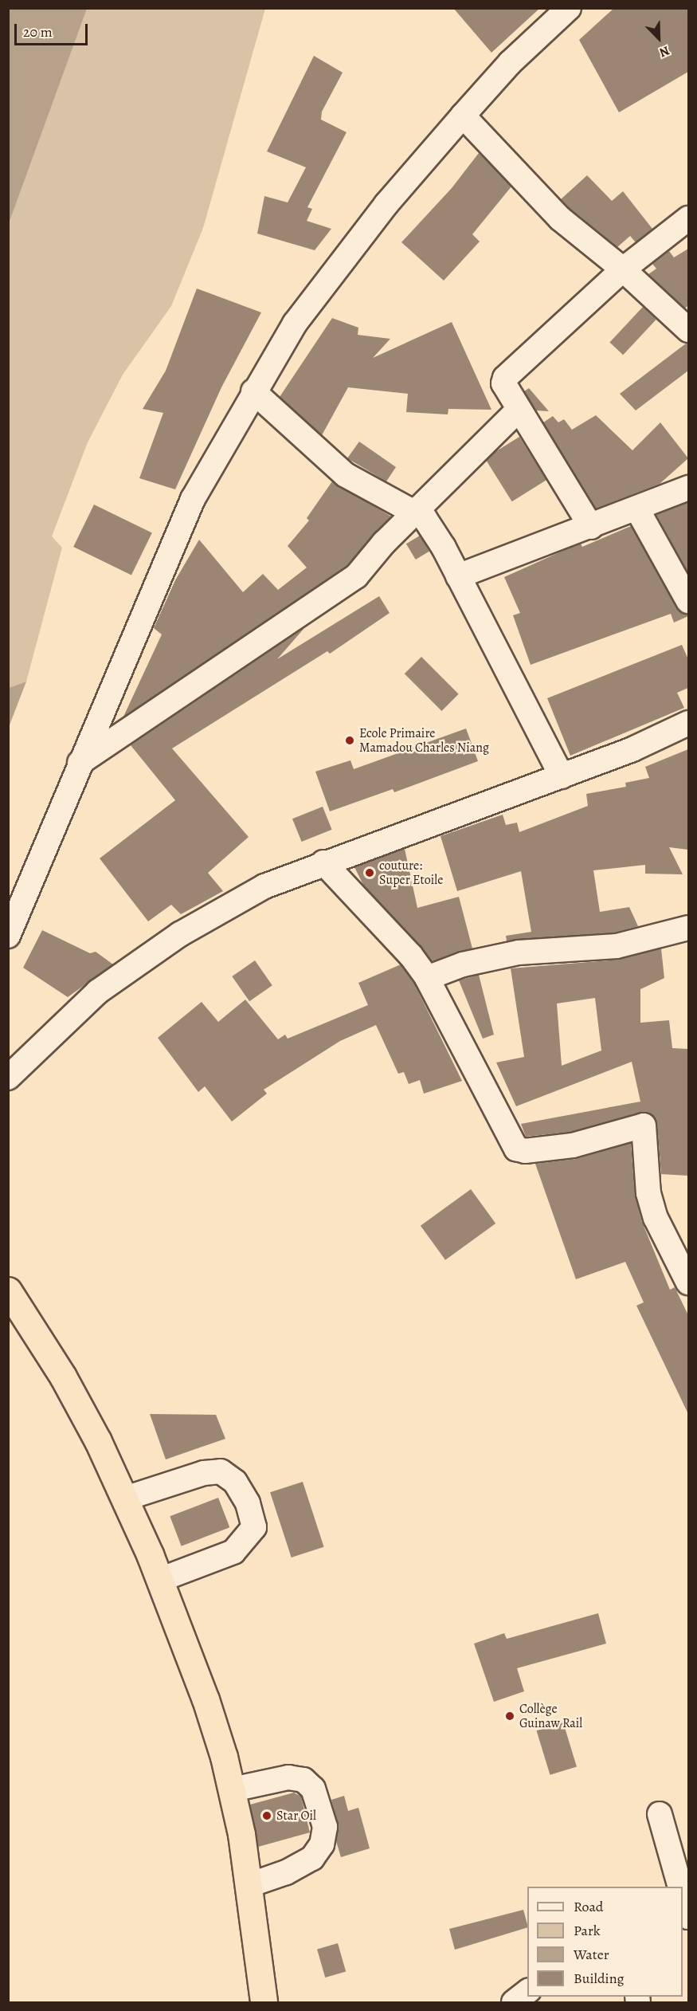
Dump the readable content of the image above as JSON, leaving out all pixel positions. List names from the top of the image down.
{
  "places": [
    "Ecole Primaire Mamadou Charles Niang",
    "couture: Super Etoile",
    "Collège Guinaw Rail",
    "Star Oil"
  ],
  "legend": [
    "Road",
    "Park",
    "Water",
    "Building"
  ],
  "scale_bar": "20 m",
  "north": "bottom right"
}
